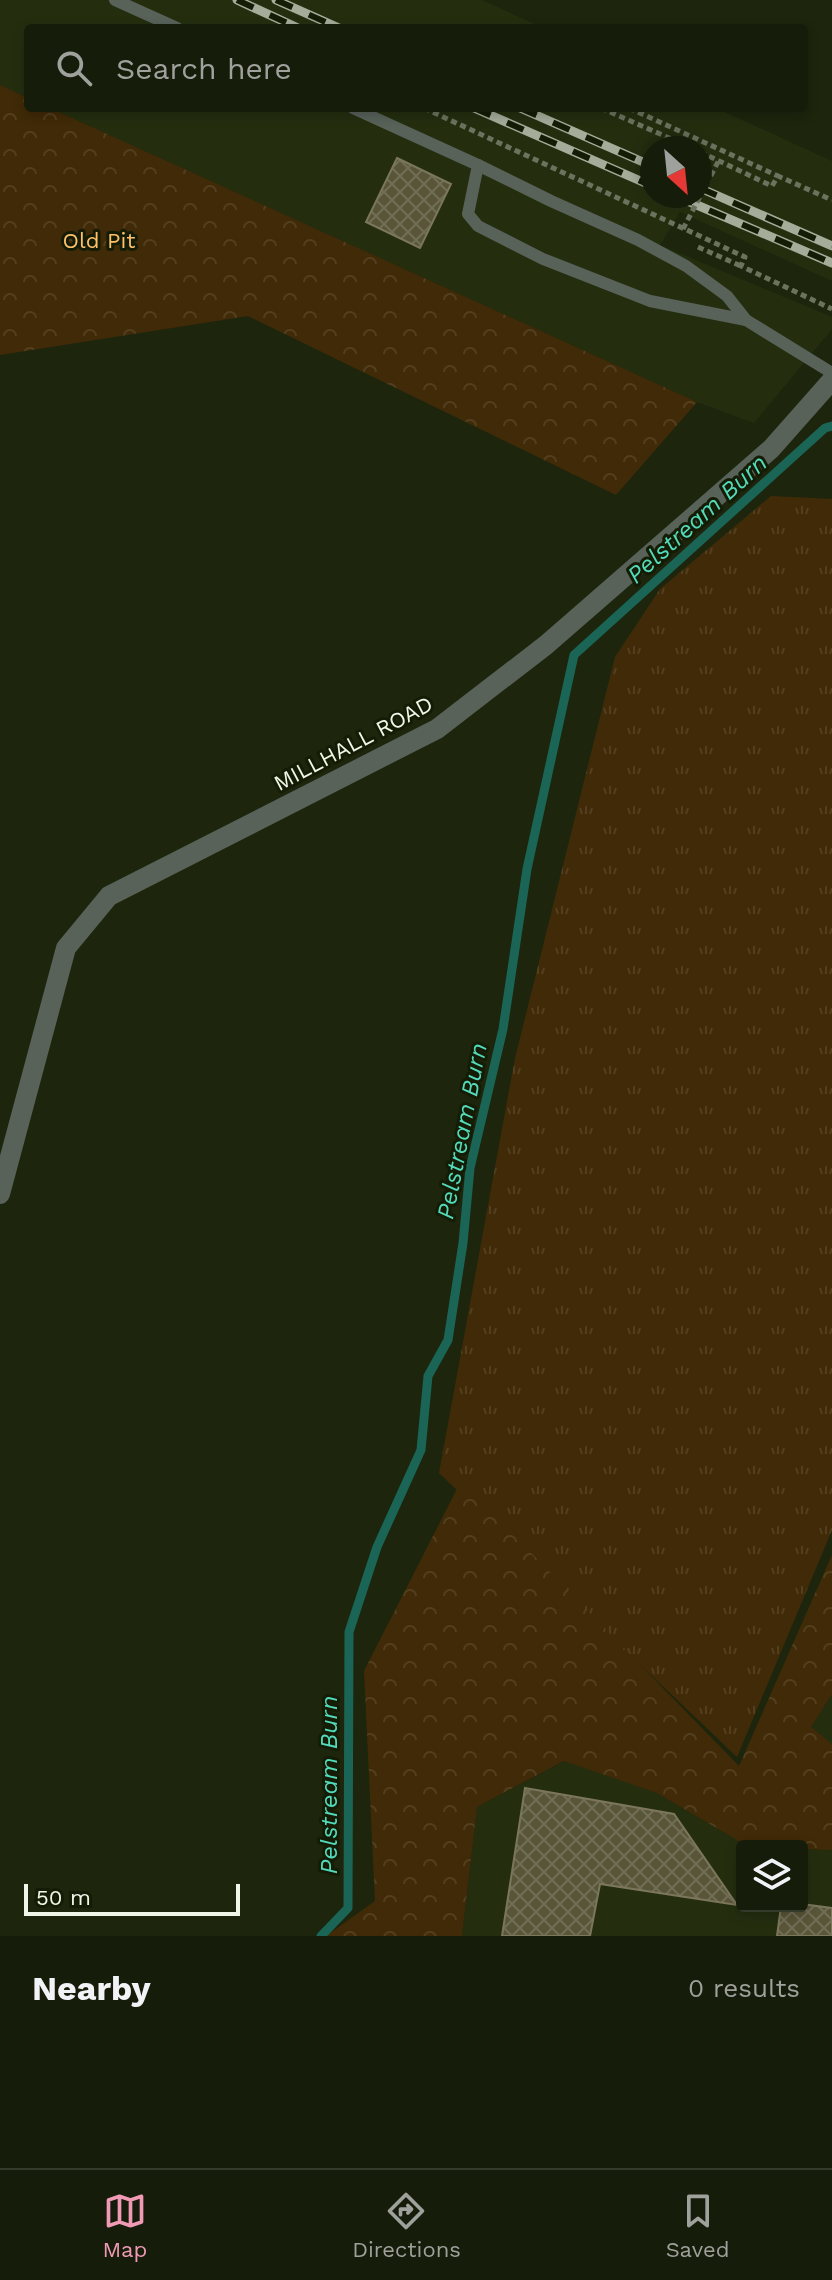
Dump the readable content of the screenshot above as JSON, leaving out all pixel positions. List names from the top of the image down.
{
  "streets": {
    "street": ["MILLHALL ROAD"]
  },
  "water": ["Pelstream Burn"],
  "parks": ["Old Pit"],
  "scale_bar": "50 m",
  "north": "bottom right",
  "page": {
    "search": "Search here",
    "scale": "50 m",
    "heading": ["Nearby", "0 results"],
    "nav": ["Map", "Directions", "Saved"]
  }
}
